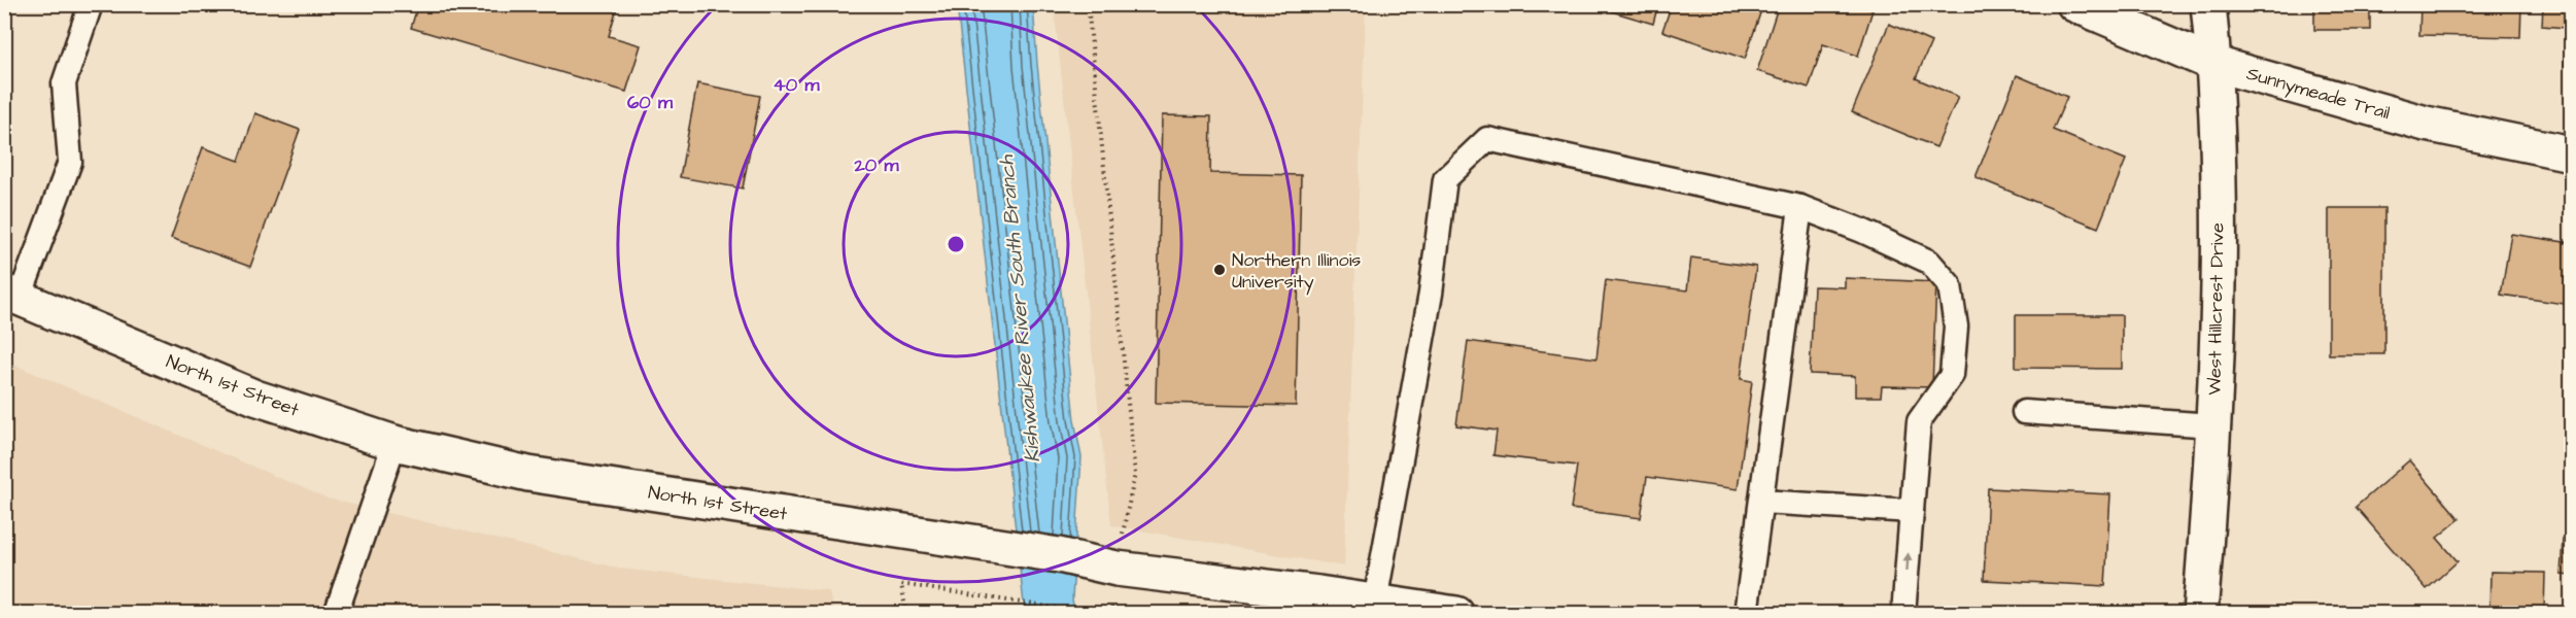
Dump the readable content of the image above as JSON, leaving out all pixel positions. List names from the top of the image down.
{
  "streets": {
    "street": ["Sunnymeade Trail", "West Hillcrest Drive", "North 1st Street"]
  },
  "crossings": [
    ["Sunnymeade Trail", "West Hillcrest Drive"]
  ],
  "water": ["Kishwaukee River South Branch"],
  "places": ["Northern Illinois University"],
  "rings": ["40 m", "60 m", "20 m"]
}
